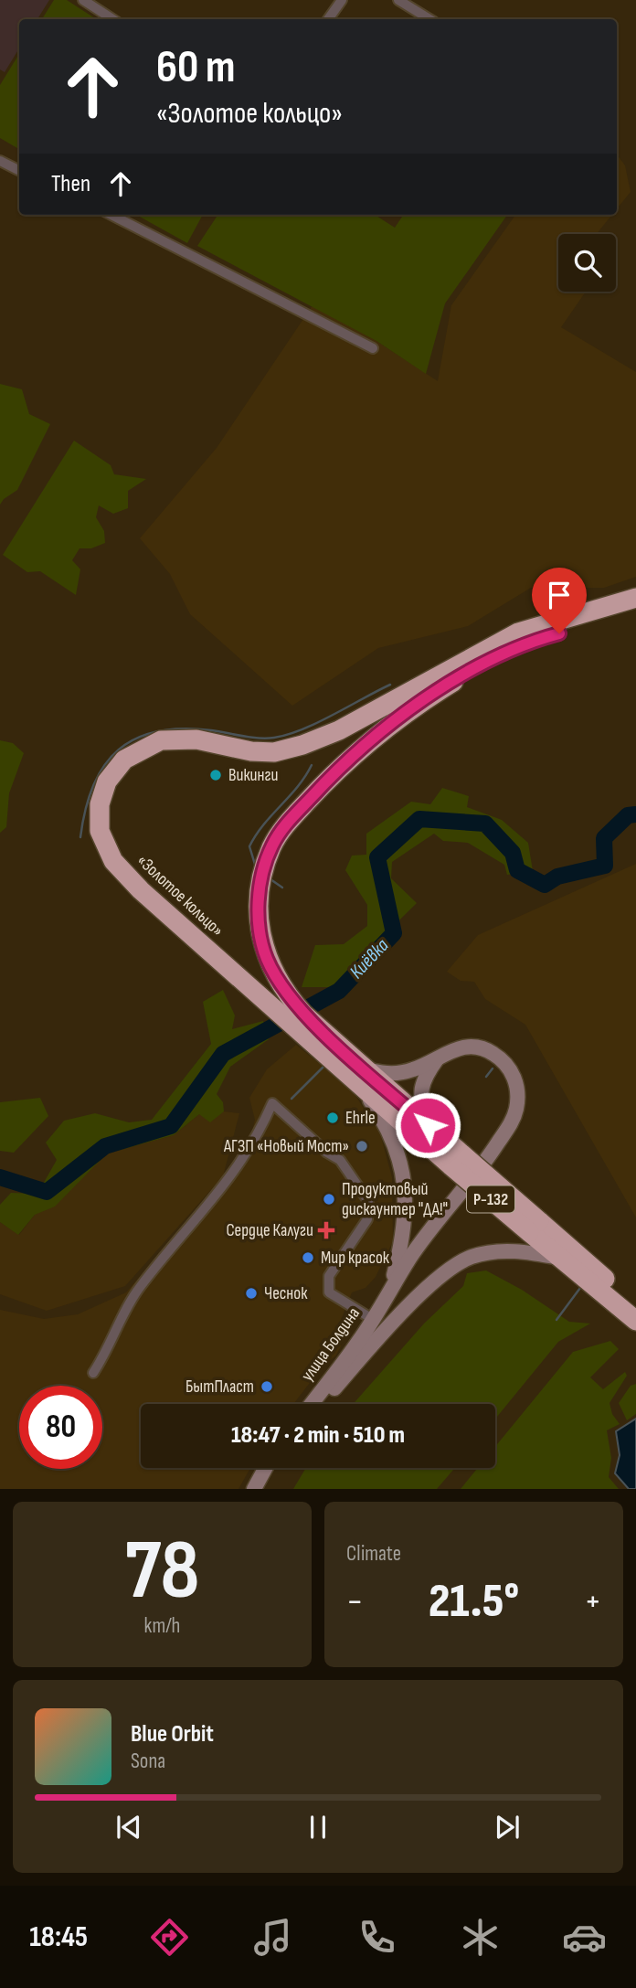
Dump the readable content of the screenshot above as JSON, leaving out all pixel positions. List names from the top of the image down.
{
  "streets": {
    "highway": ["«Золотое кольцо»", "Р-132"],
    "main road": ["улица Болдина"]
  },
  "crossings": [
    ["«Золотое кольцо»", "Р-132"]
  ],
  "water": ["Киёвка"],
  "places": {
    "other": [
      "Викинги",
      "Ehrle",
      "АГЗП «Новый Мост»",
      "Продуктовый дискаунтер \"ДА!\"",
      "Мир красок",
      "Чеснок",
      "БытПласт"
    ],
    "health": ["Сердце Калуги"]
  },
  "page": {
    "turn": ["60 m", "«Золотое кольцо»"],
    "then": "Then",
    "limit": "80",
    "trip": "18:47 · 2 min · 510 m",
    "tile": [
      ["78", "km/h"],
      "Climate"
    ],
    "heat": ["−", "21.5°", "+"],
    "song": ["Blue Orbit", "Sona"],
    "tabs": "18:45"
  }
}
